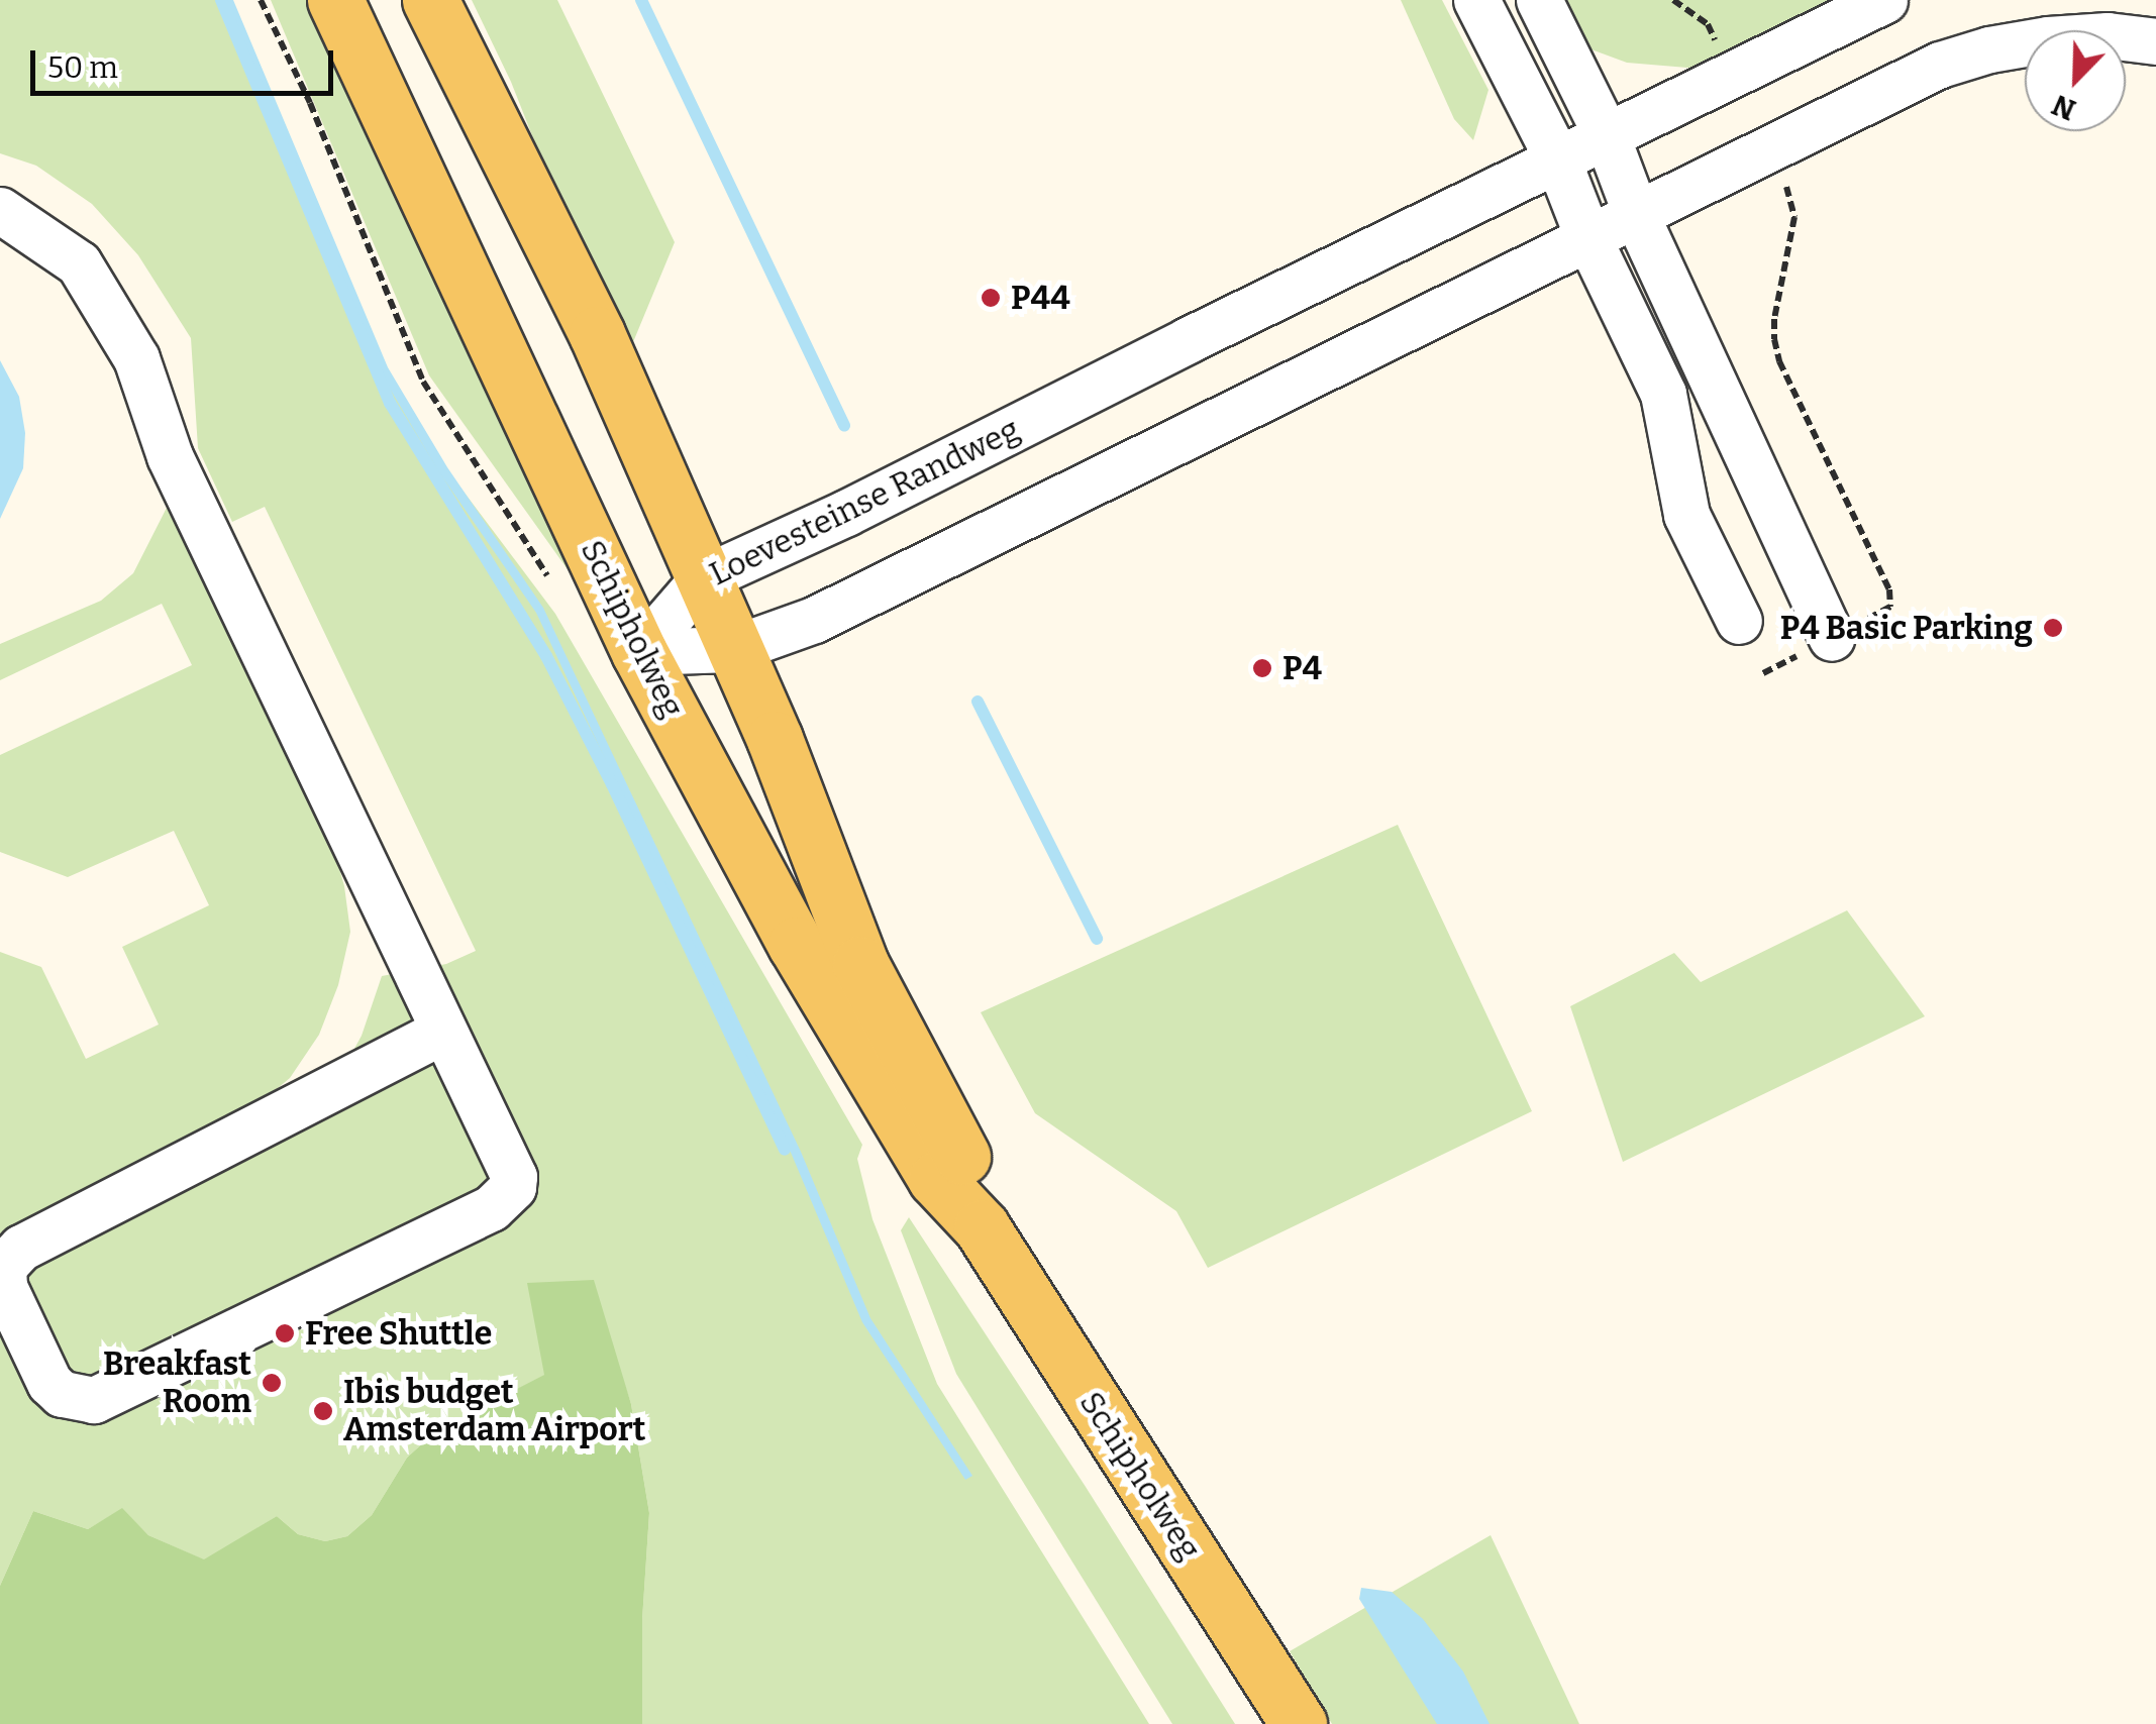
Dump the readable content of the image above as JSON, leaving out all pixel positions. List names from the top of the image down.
{
  "streets": {
    "main road": ["Schipholweg"],
    "street": ["Loevesteinse Randweg"]
  },
  "crossings": [
    ["Loevesteinse Randweg", "Schipholweg"]
  ],
  "places": [
    "P44",
    "P4 Basic Parking",
    "P4",
    "Free Shuttle",
    "Breakfast Room",
    "Ibis budget Amsterdam Airport"
  ],
  "scale_bar": "50 m",
  "north": "bottom left"
}
